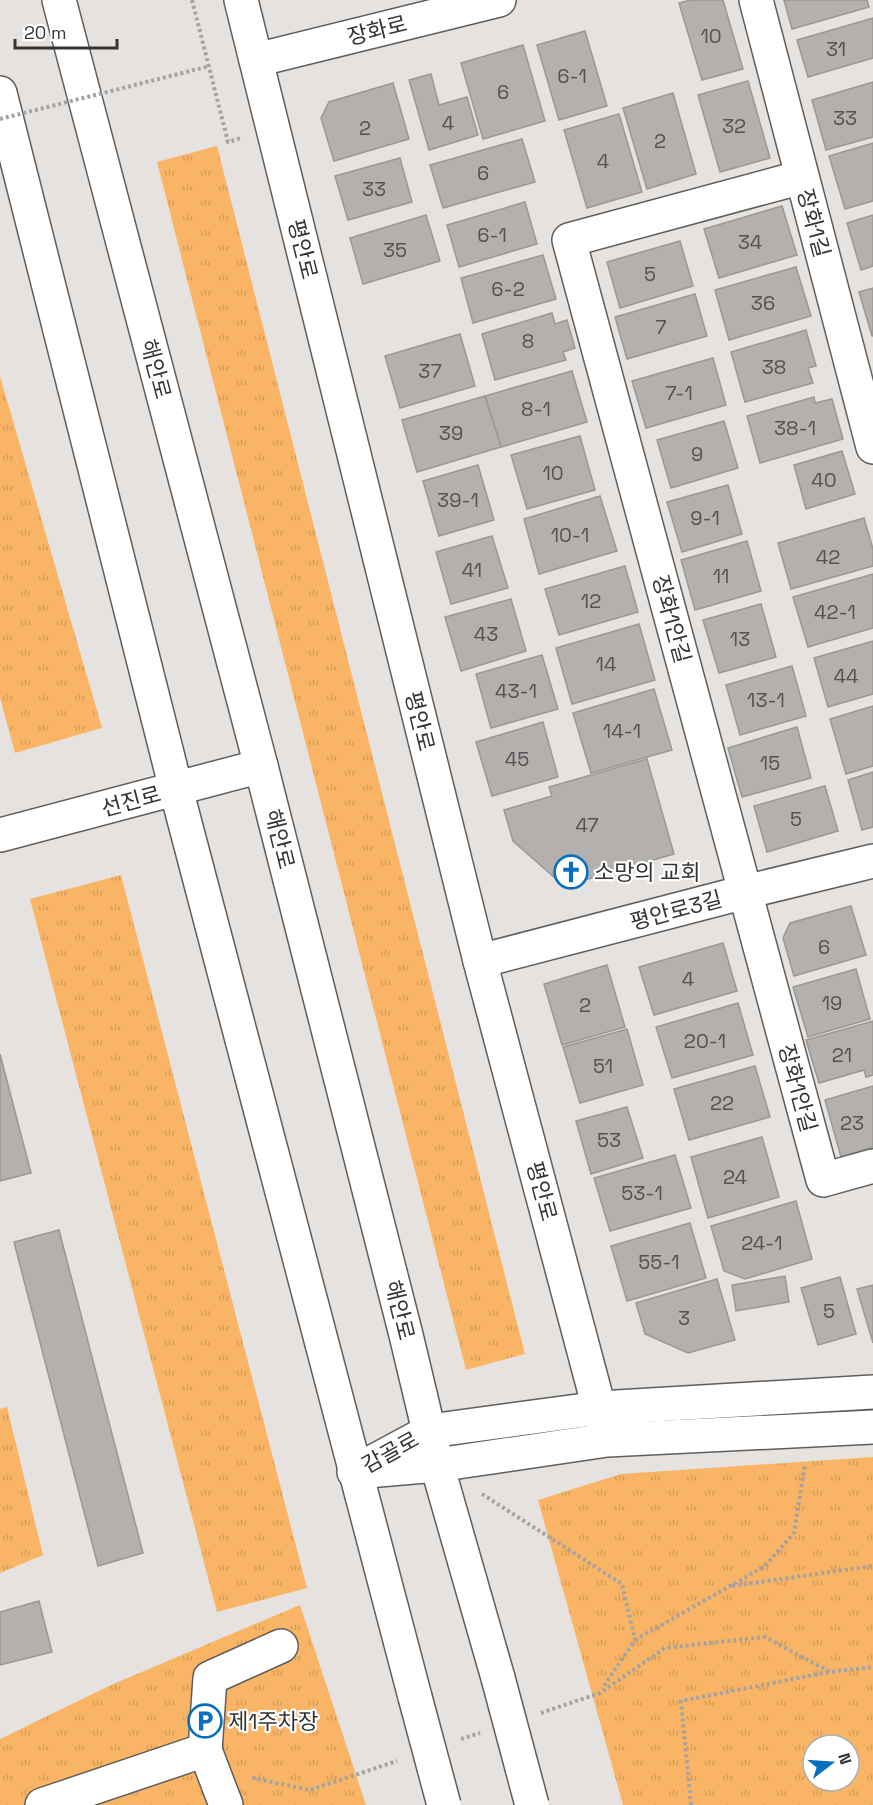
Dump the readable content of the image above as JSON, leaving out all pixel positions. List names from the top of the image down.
{
  "streets": {
    "main road": [
      "장화로",
      "장화1길",
      "평안로",
      "해안로",
      "장화1안길",
      "선진로",
      "평안로3길",
      "감골로"
    ]
  },
  "crossings": [
    ["장화로", "평안로"],
    ["장화1길", "장화1안길"],
    ["평안로", "평안로3길"],
    ["평안로", "감골로"],
    ["해안로", "선진로"],
    ["해안로", "감골로"],
    ["장화1안길", "평안로3길"]
  ],
  "places": {
    "church": ["소망의 교회"],
    "parking": ["제1주차장"]
  },
  "house_numbers": [
    "10",
    "31",
    "6-1",
    "6",
    "33",
    "4",
    "32",
    "2",
    "2",
    "4",
    "6",
    "33",
    "6-1",
    "34",
    "35",
    "5",
    "6-2",
    "36",
    "7",
    "8",
    "38",
    "37",
    "7-1",
    "8-1",
    "38-1",
    "39",
    "9",
    "10",
    "40",
    "39-1",
    "9-1",
    "10-1",
    "42",
    "41",
    "11",
    "12",
    "42-1",
    "43",
    "13",
    "14",
    "44",
    "43-1",
    "13-1",
    "14-1",
    "45",
    "15",
    "5",
    "47",
    "6",
    "4",
    "19",
    "2",
    "20-1",
    "21",
    "51",
    "22",
    "23",
    "53",
    "24",
    "53-1",
    "24-1",
    "55-1",
    "5",
    "3"
  ],
  "scale_bar": "20 m",
  "north": "right"
}
